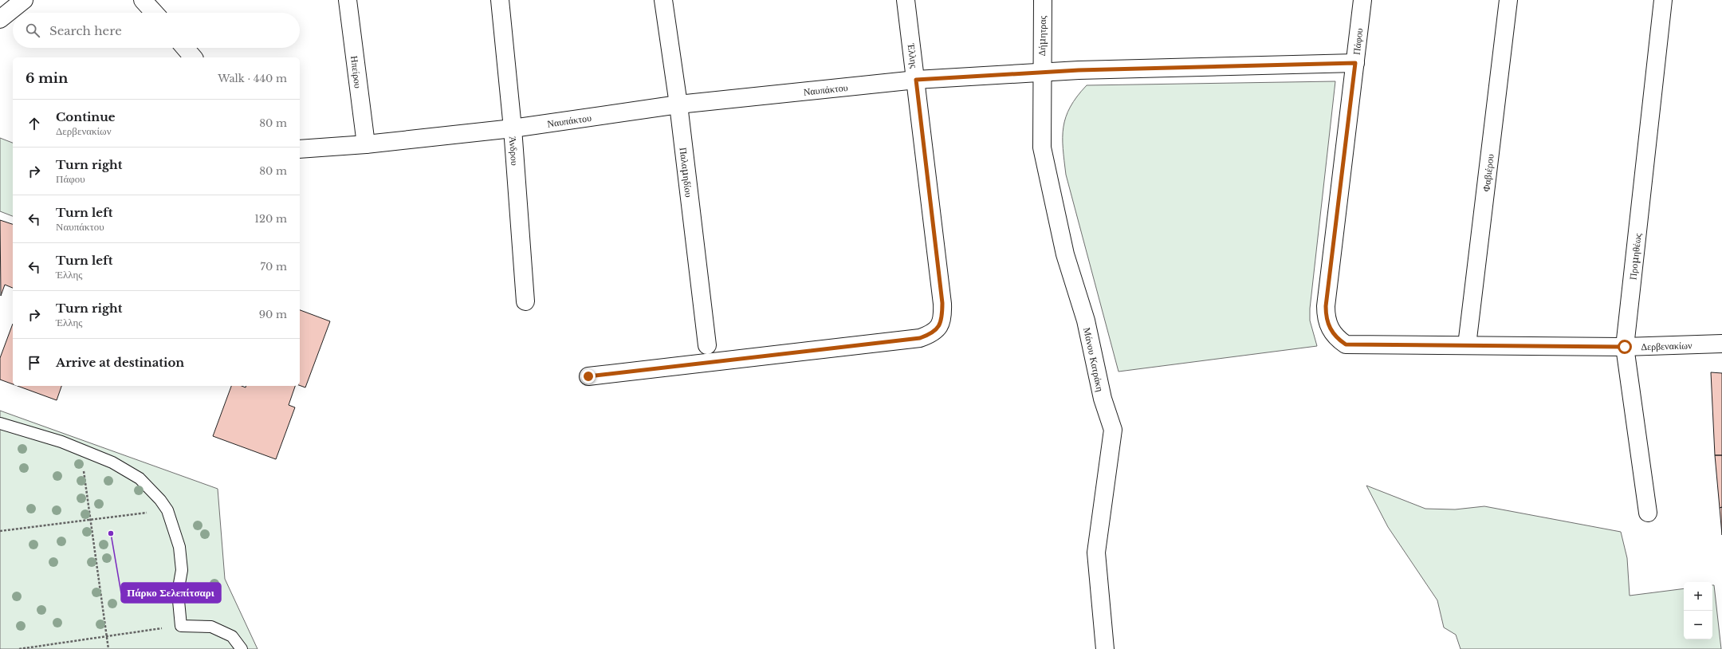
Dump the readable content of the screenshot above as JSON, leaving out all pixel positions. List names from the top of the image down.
{
  "streets": {
    "street": [
      "Δήμητρας",
      "Πάφου",
      "Έλλης",
      "Ηπείρου",
      "Ναυπάκτου",
      "Άνδρου",
      "Παλαμηδίου",
      "Φαβιέρου",
      "Προμηθέως",
      "Δερβενακίων",
      "Μάνου Κατράκη"
    ]
  },
  "crossings": [
    ["Δήμητρας", "Ναυπάκτου"],
    ["Δήμητρας", "Μάνου Κατράκη"],
    ["Πάφου", "Ναυπάκτου"],
    ["Πάφου", "Δερβενακίων"],
    ["Έλλης", "Ναυπάκτου"],
    ["Ηπείρου", "Ναυπάκτου"],
    ["Ναυπάκτου", "Άνδρου"],
    ["Ναυπάκτου", "Παλαμηδίου"],
    ["Ναυπάκτου", "Μάνου Κατράκη"],
    ["Φαβιέρου", "Δερβενακίων"],
    ["Προμηθέως", "Δερβενακίων"]
  ],
  "places": ["Πάρκο Σελεπίτσαρι"],
  "page": {
    "search": "Search here",
    "heading": ["6 min", "Walk · 440 m"],
    "list": [
      ["Continue", "Δερβενακίων", "80 m"],
      ["Turn right", "Πάφου", "80 m"],
      ["Turn left", "Ναυπάκτου", "120 m"],
      ["Turn left", "Έλλης", "70 m"],
      ["Turn right", "Έλλης", "90 m"],
      "Arrive at destination"
    ],
    "map_buttons": ["+", "−"]
  }
}
